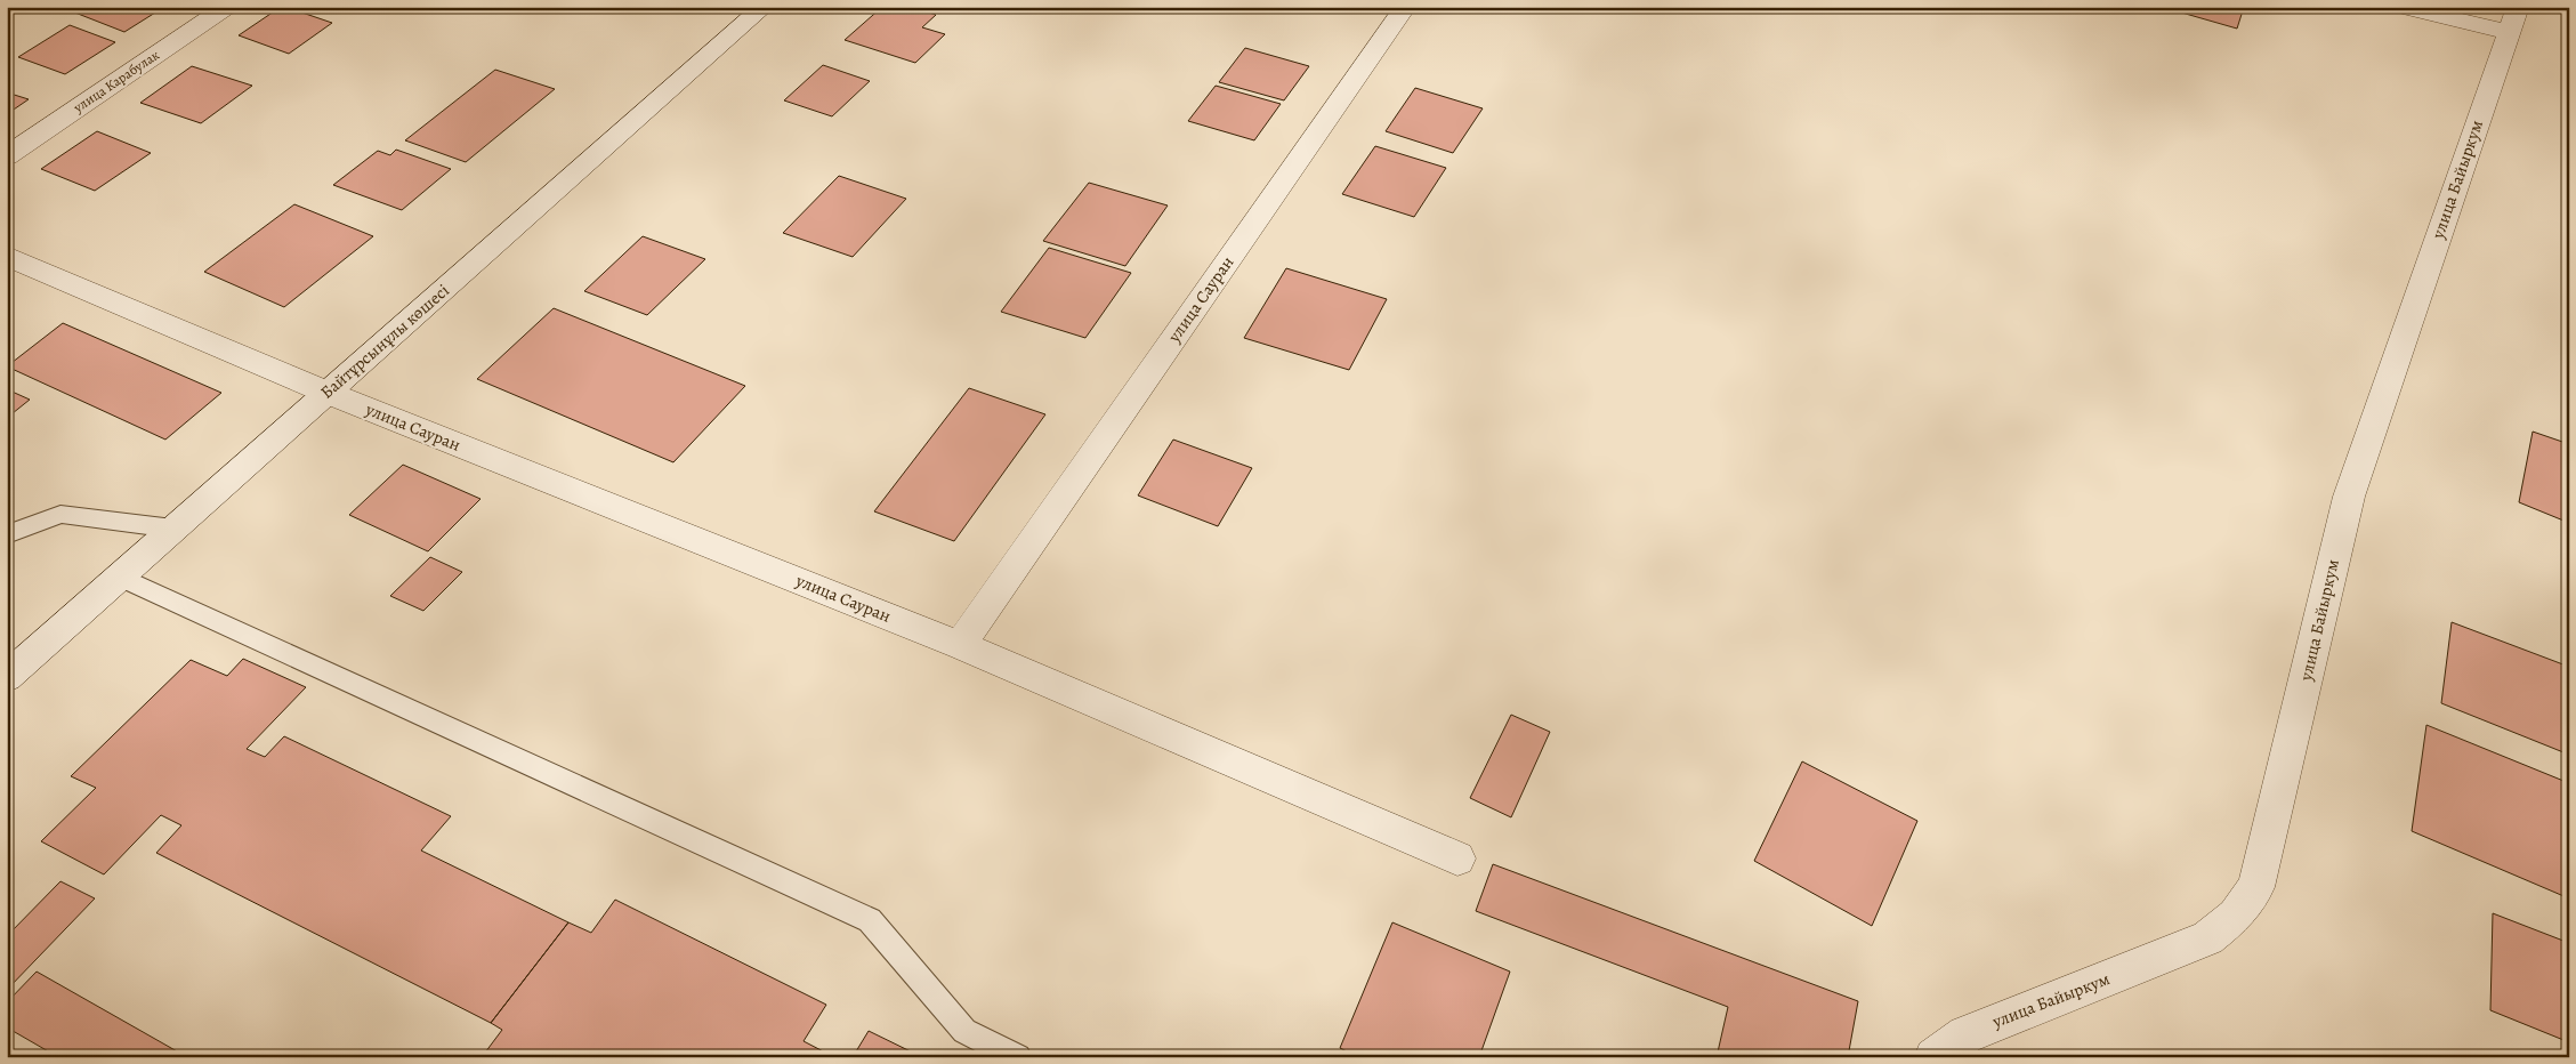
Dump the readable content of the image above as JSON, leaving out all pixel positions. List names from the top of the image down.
{
  "streets": {
    "street": [
      "улица Карабулак",
      "улица Байыркум",
      "улица Сауран",
      "Байтұрсынұлы көшесі"
    ]
  },
  "crossings": [
    ["улица Сауран", "Байтұрсынұлы көшесі"]
  ]
}
